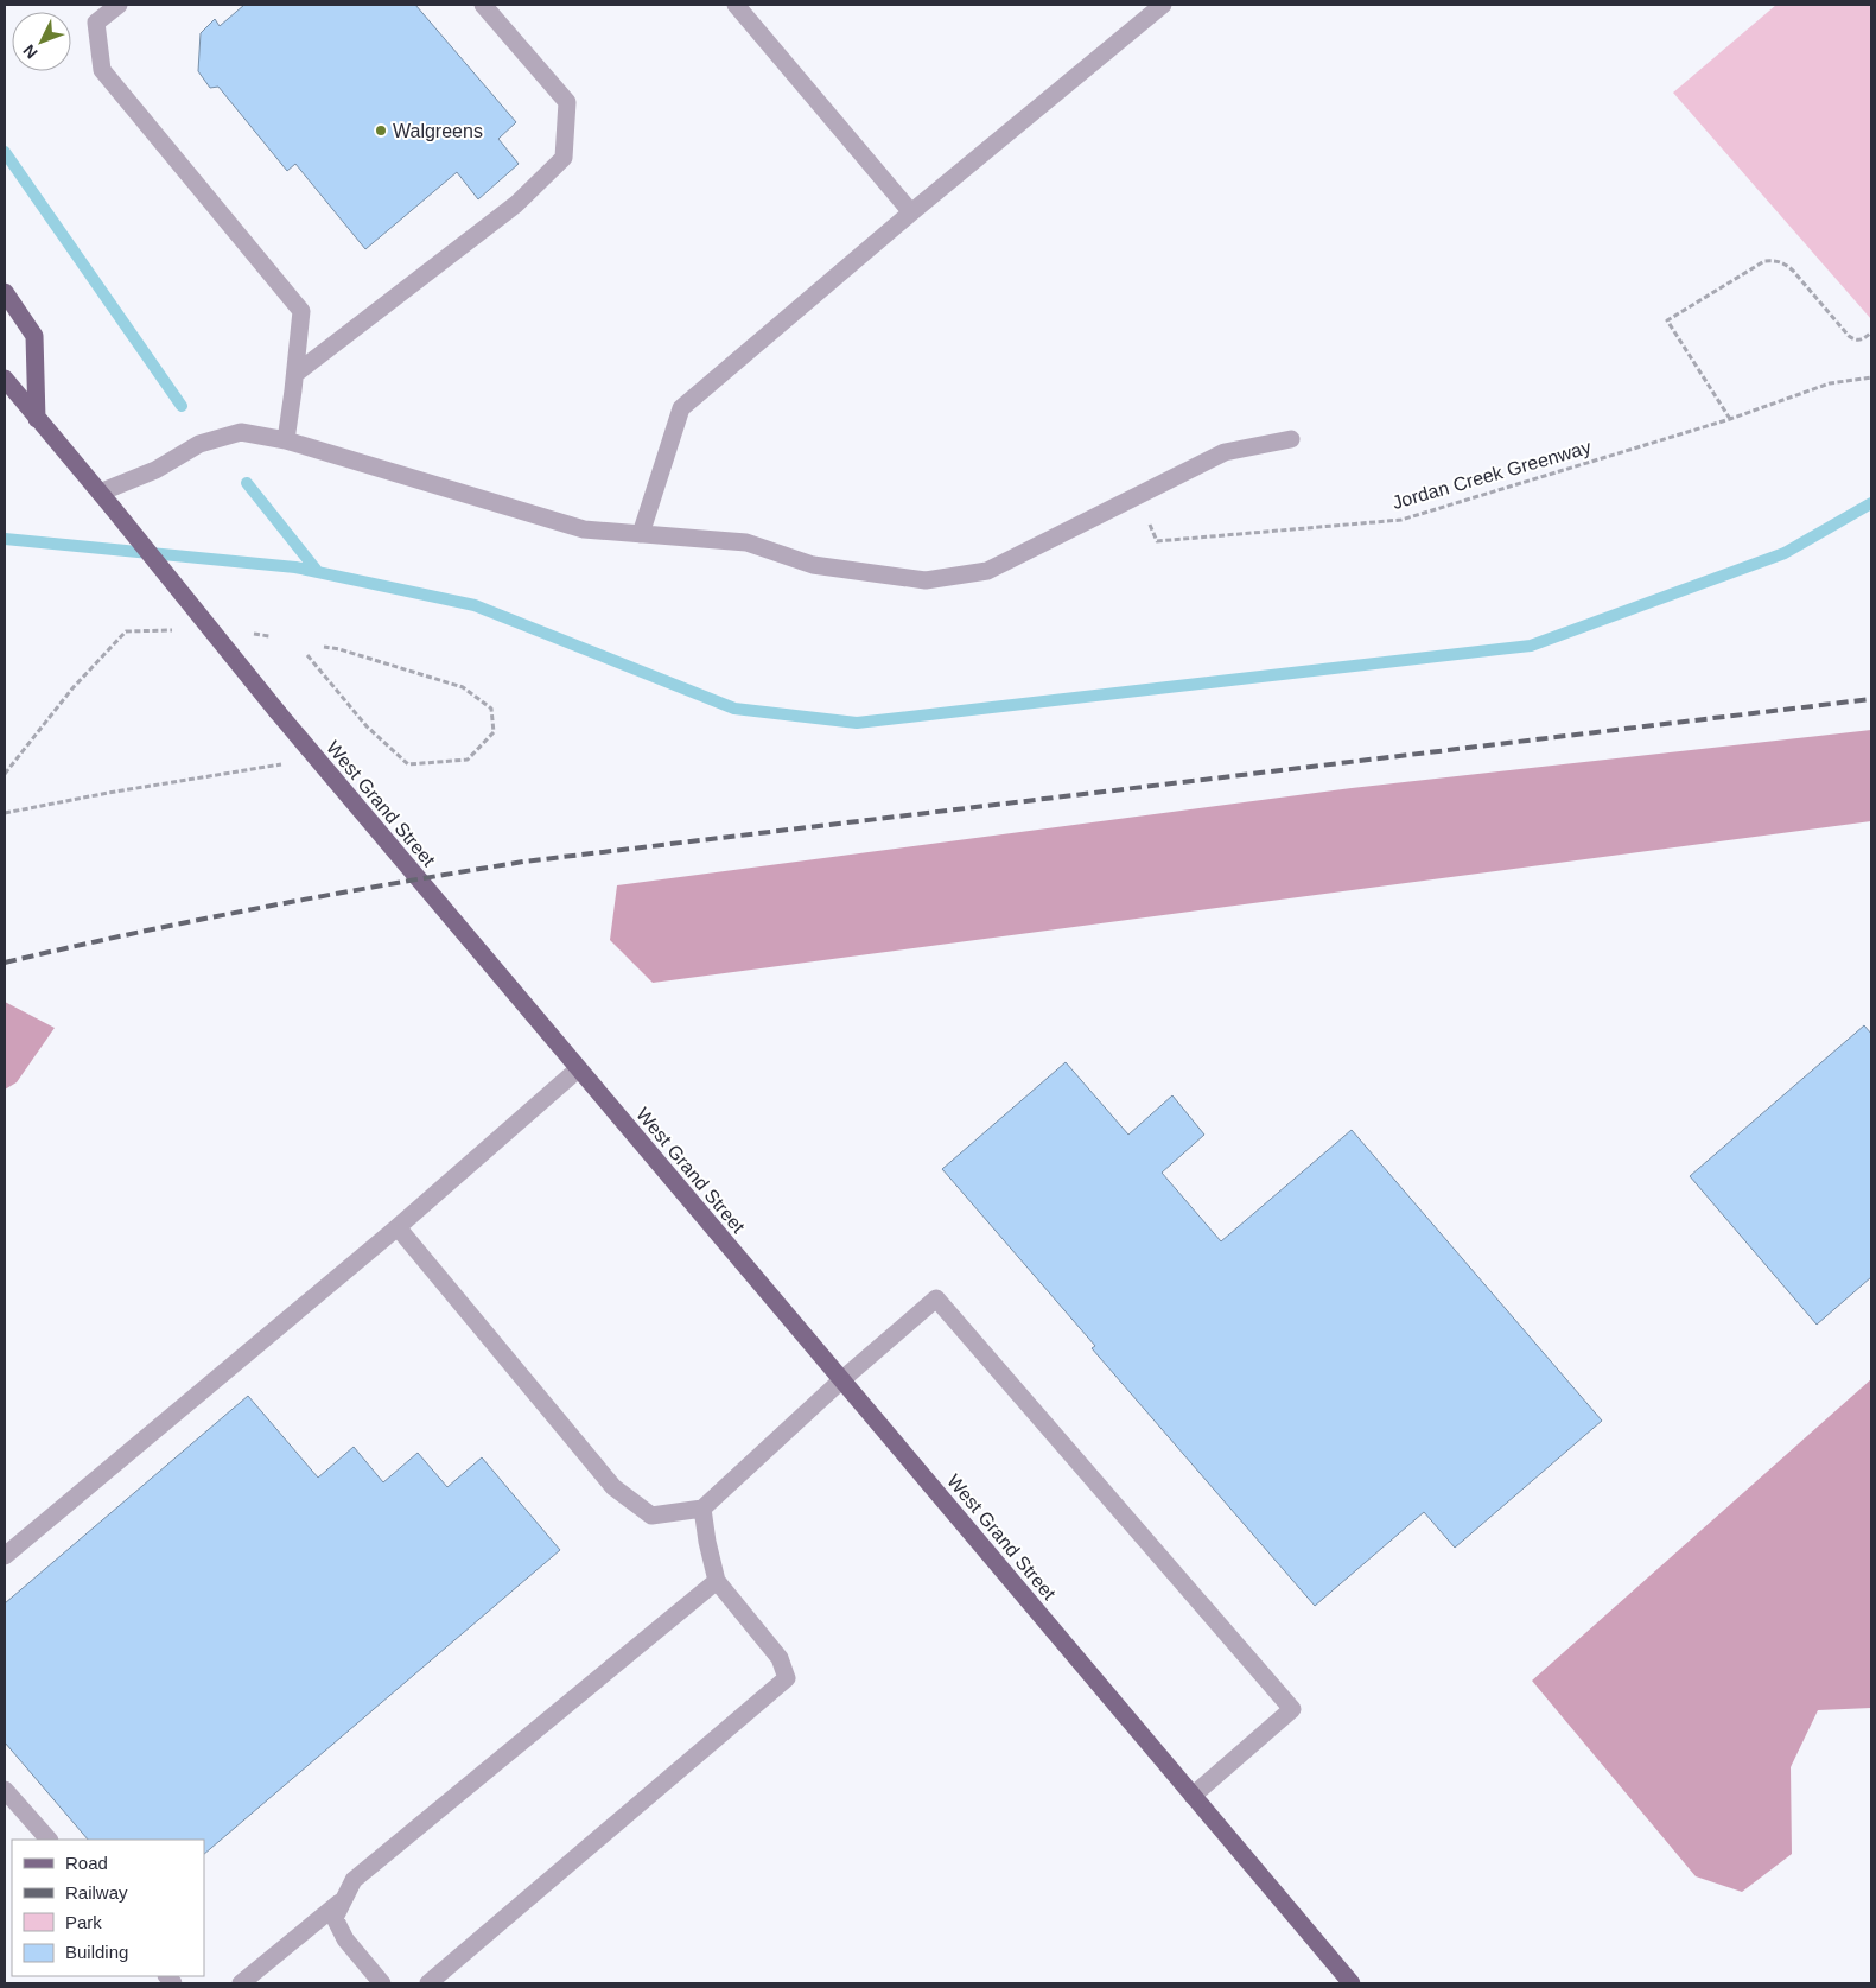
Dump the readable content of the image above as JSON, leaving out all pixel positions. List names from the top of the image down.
{
  "streets": {
    "main road": ["West Grand Street"],
    "path": ["Jordan Creek Greenway"]
  },
  "places": ["Walgreens"],
  "legend": [
    "Road",
    "Railway",
    "Park",
    "Building"
  ],
  "north": "bottom left"
}
